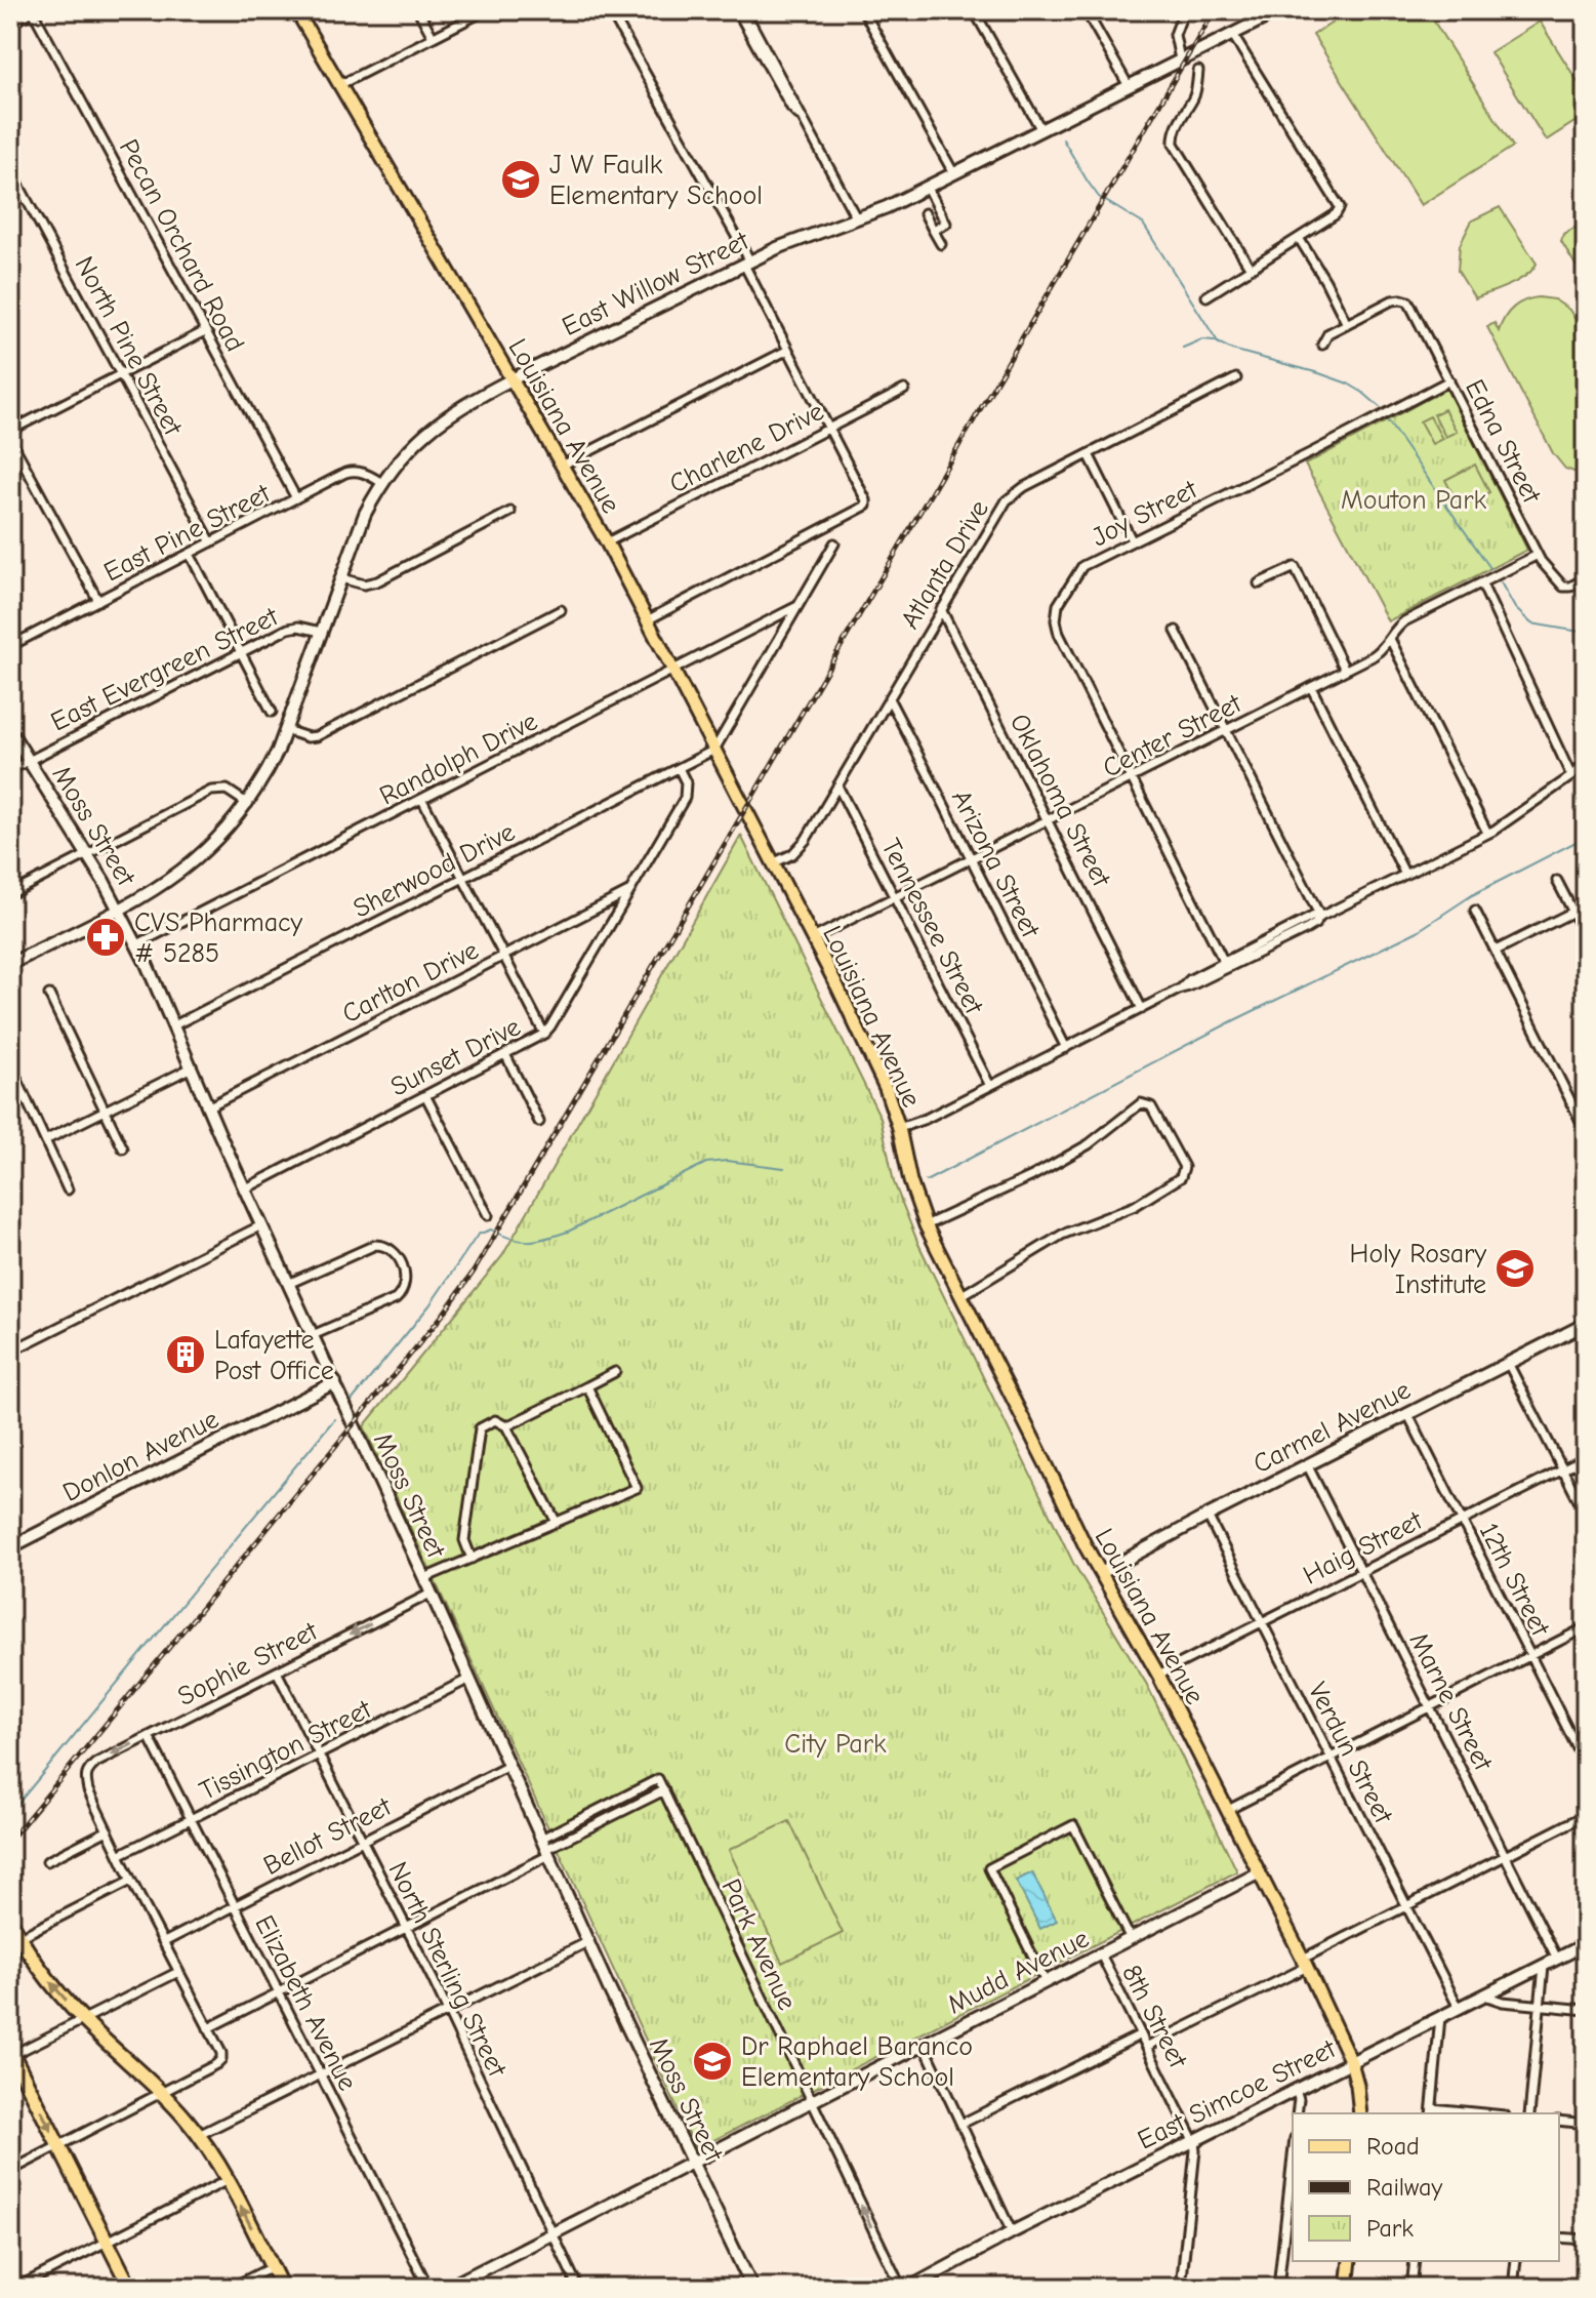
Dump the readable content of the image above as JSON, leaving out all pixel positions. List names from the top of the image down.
{
  "streets": {
    "main road": [
      "East Willow Street",
      "Louisiana Avenue",
      "Moss Street",
      "Carmel Avenue",
      "Donlon Avenue",
      "Mudd Avenue",
      "East Simcoe Street"
    ],
    "street": [
      "Pecan Orchard Road",
      "North Pine Street",
      "Edna Street",
      "Charlene Drive",
      "Joy Street",
      "East Pine Street",
      "Atlanta Drive",
      "East Evergreen Street",
      "Center Street",
      "Randolph Drive",
      "Oklahoma Street",
      "Arizona Street",
      "Sherwood Drive",
      "Tennessee Street",
      "Carlton Drive",
      "Sunset Drive",
      "Haig Street",
      "12th Street",
      "Sophie Street",
      "Marne Street",
      "Tissington Street",
      "Verdun Street",
      "Bellot Street",
      "Park Avenue",
      "North Sterling Street",
      "Elizabeth Avenue",
      "8th Street"
    ]
  },
  "crossings": [
    ["Pecan Orchard Road", "East Pine Street"],
    ["East Willow Street", "Louisiana Avenue"],
    ["East Willow Street", "East Pine Street"],
    ["East Willow Street", "East Evergreen Street"],
    ["East Willow Street", "Moss Street"],
    ["North Pine Street", "East Pine Street"],
    ["Louisiana Avenue", "Charlene Drive"],
    ["Louisiana Avenue", "Atlanta Drive"],
    ["Louisiana Avenue", "Center Street"],
    ["Louisiana Avenue", "Randolph Drive"],
    ["Louisiana Avenue", "Sherwood Drive"],
    ["Louisiana Avenue", "Carmel Avenue"],
    ["Louisiana Avenue", "Haig Street"],
    ["Louisiana Avenue", "Mudd Avenue"],
    ["Louisiana Avenue", "East Simcoe Street"],
    ["Edna Street", "Joy Street"],
    ["Edna Street", "Center Street"],
    ["Joy Street", "Center Street"],
    ["Atlanta Drive", "Oklahoma Street"],
    ["Atlanta Drive", "Arizona Street"],
    ["Atlanta Drive", "Tennessee Street"],
    ["East Evergreen Street", "Moss Street"],
    ["Center Street", "Oklahoma Street"],
    ["Center Street", "Arizona Street"],
    ["Center Street", "Tennessee Street"],
    ["Randolph Drive", "Moss Street"],
    ["Moss Street", "Sherwood Drive"],
    ["Moss Street", "Carlton Drive"],
    ["Moss Street", "Sunset Drive"],
    ["Moss Street", "Donlon Avenue"],
    ["Moss Street", "Sophie Street"],
    ["Moss Street", "Tissington Street"],
    ["Moss Street", "Bellot Street"],
    ["Moss Street", "Park Avenue"],
    ["Moss Street", "Mudd Avenue"],
    ["Sherwood Drive", "Sunset Drive"],
    ["Carlton Drive", "Sunset Drive"],
    ["Carmel Avenue", "12th Street"],
    ["Carmel Avenue", "Marne Street"],
    ["Carmel Avenue", "Verdun Street"],
    ["Haig Street", "12th Street"],
    ["Haig Street", "Marne Street"],
    ["Haig Street", "Verdun Street"],
    ["Sophie Street", "North Sterling Street"],
    ["Sophie Street", "Elizabeth Avenue"],
    ["Marne Street", "East Simcoe Street"],
    ["Tissington Street", "North Sterling Street"],
    ["Tissington Street", "Elizabeth Avenue"],
    ["Verdun Street", "East Simcoe Street"],
    ["Bellot Street", "North Sterling Street"],
    ["Bellot Street", "Elizabeth Avenue"],
    ["Park Avenue", "Mudd Avenue"],
    ["North Sterling Street", "Mudd Avenue"],
    ["Mudd Avenue", "8th Street"],
    ["8th Street", "East Simcoe Street"]
  ],
  "one_way": ["Sophie Street"],
  "parks": ["Mouton Park", "City Park"],
  "places": {
    "school or university": ["J W Faulk Elementary School", "Holy Rosary Institute", "Dr Raphael Baranco Elementary School"],
    "pharmacy": ["CVS Pharmacy # 5285"],
    "building": ["Lafayette Post Office"]
  },
  "legend": ["Road", "Railway", "Park"]
}
